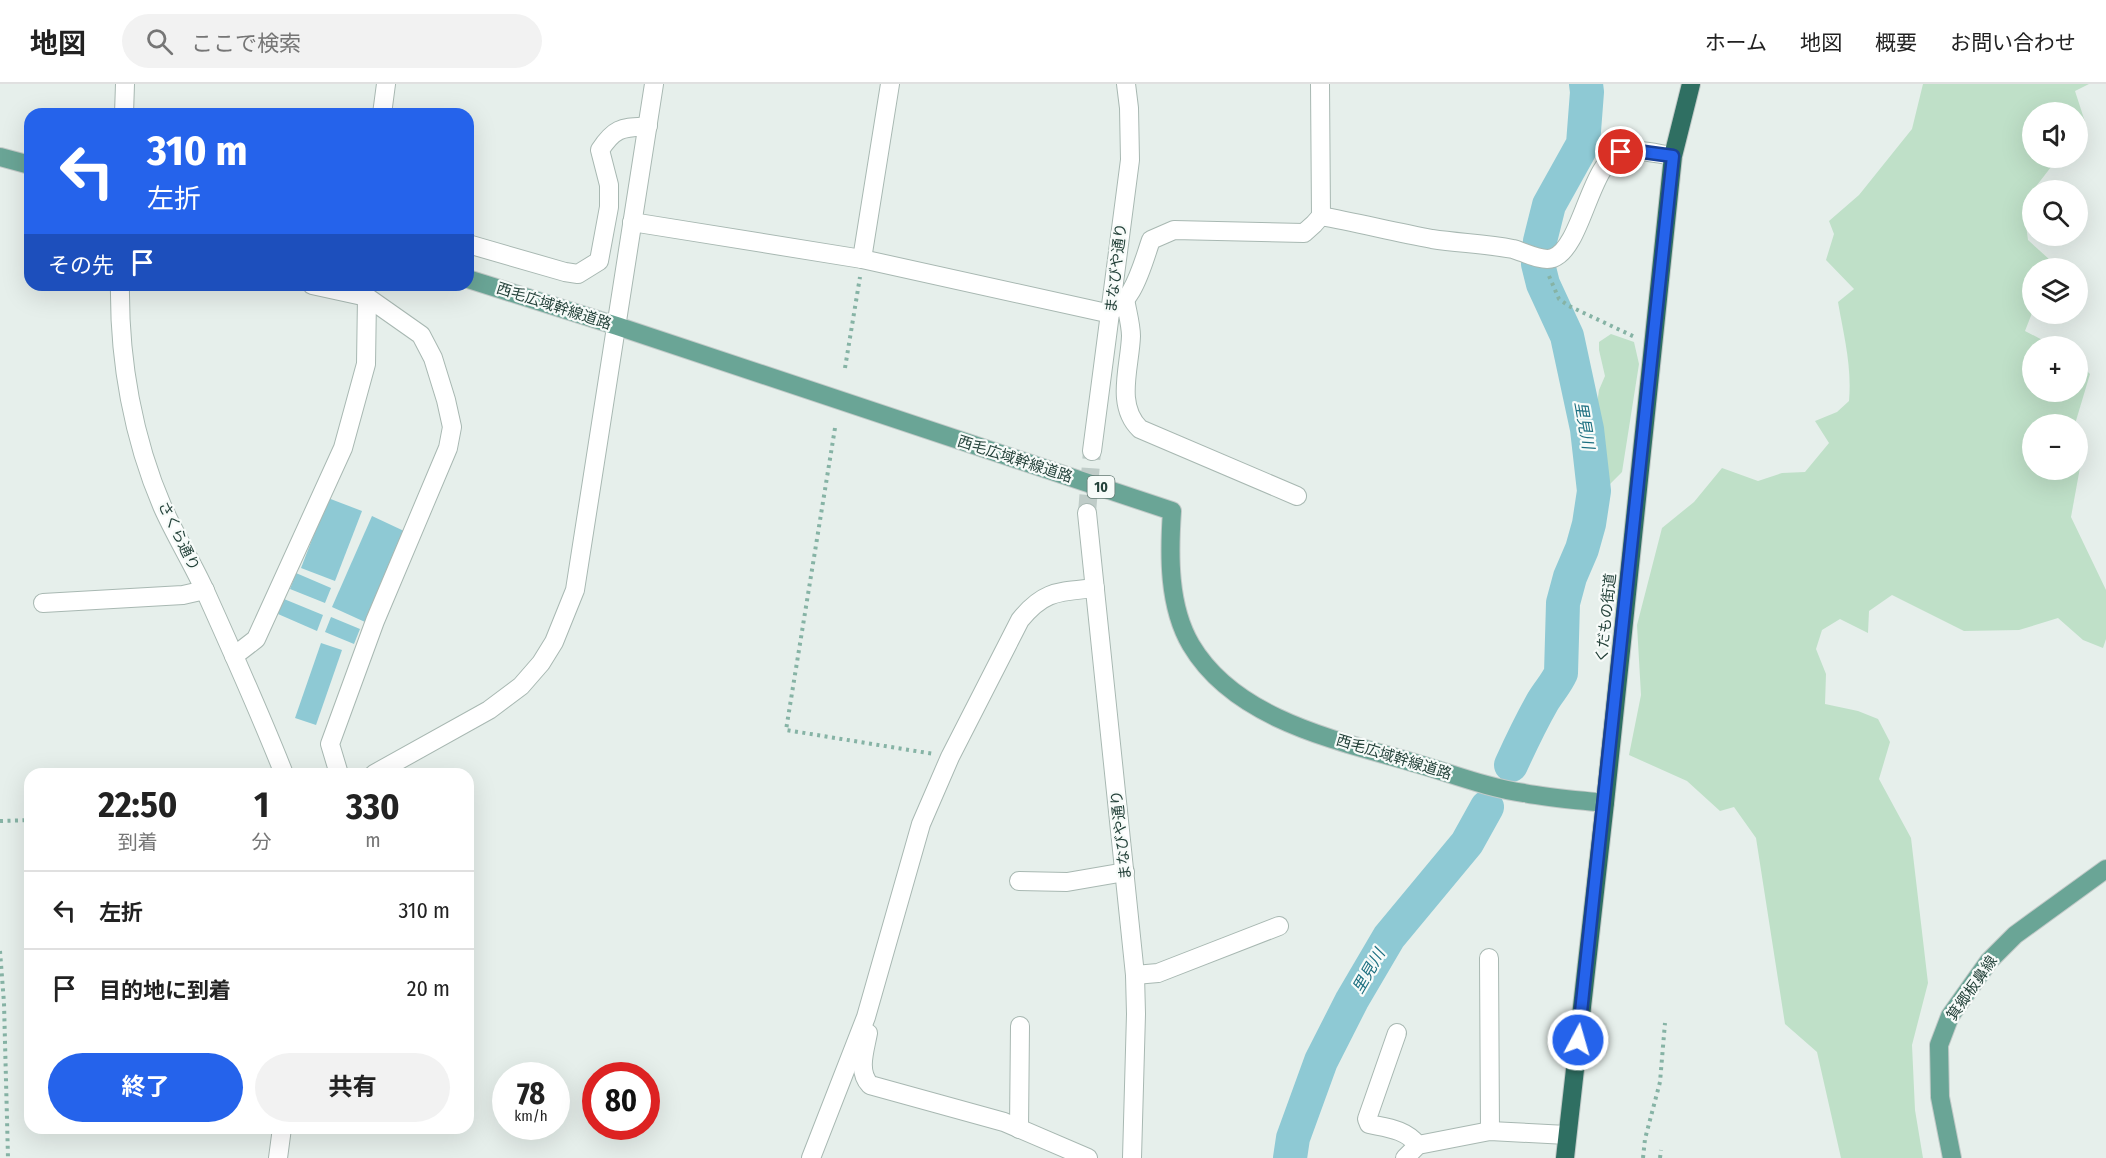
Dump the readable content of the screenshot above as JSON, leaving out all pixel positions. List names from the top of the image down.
{
  "streets": {
    "highway": ["くだもの街道"],
    "main road": ["西毛広域幹線道路", "10", "箕郷板鼻線"],
    "street": ["まなびや通り", "さくら通り"]
  },
  "crossings": [
    ["西毛広域幹線道路", "くだもの街道"]
  ],
  "water": ["里見川"],
  "page": {
    "header": "地図",
    "search": "ここで検索",
    "nav": [
      "ホーム",
      "地図",
      "概要",
      "お問い合わせ"
    ],
    "map_buttons": ["+", "−"],
    "turn": ["310 m", "左折"],
    "then": "その先",
    "eta": [
      "22:50",
      "到着",
      "1",
      "分",
      "330",
      "m"
    ],
    "list": [
      {
        "name": "左折",
        "value": "310 m"
      },
      {
        "name": "目的地に到着",
        "value": "20 m"
      }
    ],
    "buttons": ["終了", "共有"],
    "speed": "78 km/h",
    "limit": "80"
  }
}
